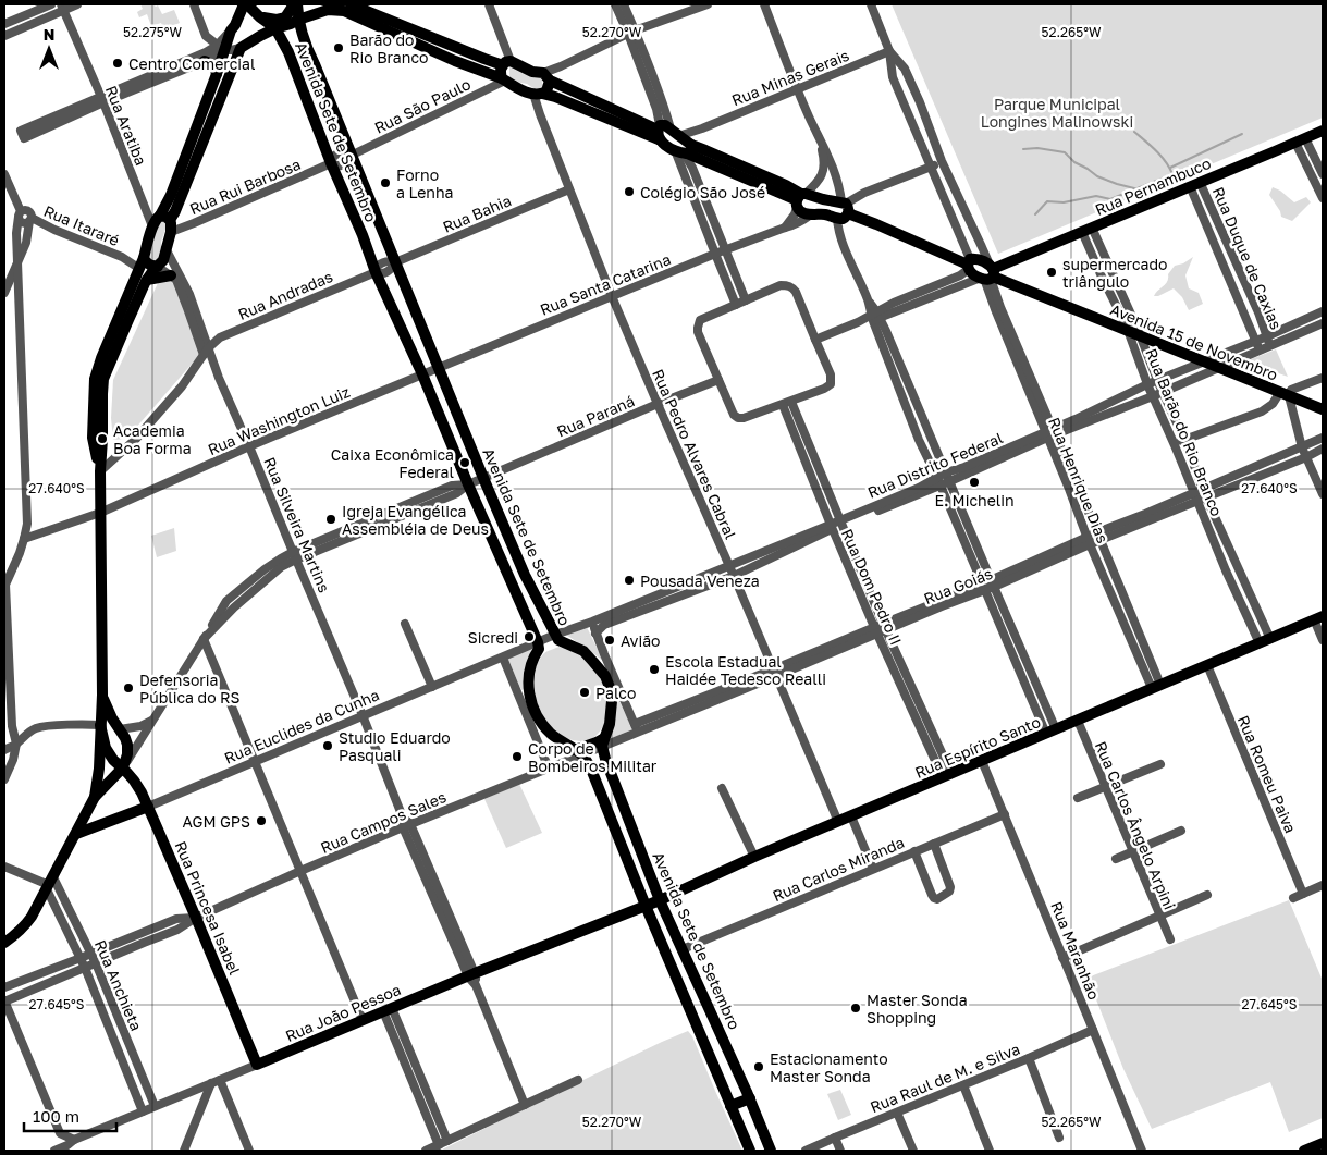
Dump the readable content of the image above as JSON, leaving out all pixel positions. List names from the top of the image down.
{
  "streets": {
    "main road": [
      "Avenida Sete de Setembro",
      "Rua Pernambuco",
      "Avenida 15 de Novembro",
      "Rua Euclides da Cunha",
      "Rua Espírito Santo",
      "Rua Princesa Isabel",
      "Rua João Pessoa"
    ],
    "street": [
      "Rua Minas Gerais",
      "Rua São Paulo",
      "Rua Aratiba",
      "Rua Rui Barbosa",
      "Rua Bahia",
      "Rua Itararé",
      "Rua Duque de Caxias",
      "Rua Santa Catarina",
      "Rua Andradas",
      "Rua Paraná",
      "Rua Washington Luiz",
      "Rua Barão do Rio Branco",
      "Rua Pedro Alvares Cabral",
      "Rua Distrito Federal",
      "Rua Henrique Dias",
      "Rua Silveira Martins",
      "Rua Goiás",
      "Rua Dom Pedro II",
      "Rua Romeu Paiva",
      "Rua Campos Sales",
      "Rua Carlos Ângelo Arpini",
      "Rua Carlos Miranda",
      "Rua Maranhão",
      "Rua Anchieta",
      "Rua Raul de M. e Silva"
    ]
  },
  "crossings": [
    ["Rua Minas Gerais", "Avenida 15 de Novembro"],
    ["Rua Minas Gerais", "Rua Henrique Dias"],
    ["Rua São Paulo", "Avenida Sete de Setembro"],
    ["Rua São Paulo", "Rua Rui Barbosa"],
    ["Rua São Paulo", "Avenida 15 de Novembro"],
    ["Avenida Sete de Setembro", "Rua Rui Barbosa"],
    ["Avenida Sete de Setembro", "Rua Bahia"],
    ["Avenida Sete de Setembro", "Rua Santa Catarina"],
    ["Avenida Sete de Setembro", "Rua Andradas"],
    ["Avenida Sete de Setembro", "Avenida 15 de Novembro"],
    ["Avenida Sete de Setembro", "Rua Paraná"],
    ["Avenida Sete de Setembro", "Rua Washington Luiz"],
    ["Avenida Sete de Setembro", "Rua Distrito Federal"],
    ["Avenida Sete de Setembro", "Rua Goiás"],
    ["Avenida Sete de Setembro", "Rua Euclides da Cunha"],
    ["Avenida Sete de Setembro", "Rua Espírito Santo"],
    ["Avenida Sete de Setembro", "Rua Campos Sales"],
    ["Avenida Sete de Setembro", "Rua Carlos Miranda"],
    ["Avenida Sete de Setembro", "Rua João Pessoa"],
    ["Rua Pernambuco", "Rua Duque de Caxias"],
    ["Rua Pernambuco", "Avenida 15 de Novembro"],
    ["Rua Pernambuco", "Rua Barão do Rio Branco"],
    ["Rua Pernambuco", "Rua Henrique Dias"],
    ["Rua Bahia", "Rua Andradas"],
    ["Rua Bahia", "Rua Pedro Alvares Cabral"],
    ["Rua Duque de Caxias", "Rua Distrito Federal"],
    ["Rua Santa Catarina", "Avenida 15 de Novembro"],
    ["Rua Santa Catarina", "Rua Washington Luiz"],
    ["Rua Santa Catarina", "Rua Pedro Alvares Cabral"],
    ["Rua Andradas", "Rua Silveira Martins"],
    ["Avenida 15 de Novembro", "Rua Barão do Rio Branco"],
    ["Avenida 15 de Novembro", "Rua Pedro Alvares Cabral"],
    ["Avenida 15 de Novembro", "Rua Distrito Federal"],
    ["Avenida 15 de Novembro", "Rua Henrique Dias"],
    ["Rua Paraná", "Rua Pedro Alvares Cabral"],
    ["Rua Paraná", "Rua Silveira Martins"],
    ["Rua Paraná", "Rua Princesa Isabel"],
    ["Rua Washington Luiz", "Rua Silveira Martins"],
    ["Rua Barão do Rio Branco", "Rua Distrito Federal"],
    ["Rua Barão do Rio Branco", "Rua Goiás"],
    ["Rua Barão do Rio Branco", "Rua Espírito Santo"],
    ["Rua Pedro Alvares Cabral", "Rua Distrito Federal"],
    ["Rua Pedro Alvares Cabral", "Rua Goiás"],
    ["Rua Pedro Alvares Cabral", "Rua Espírito Santo"],
    ["Rua Distrito Federal", "Rua Henrique Dias"],
    ["Rua Distrito Federal", "Rua Goiás"],
    ["Rua Distrito Federal", "Rua Dom Pedro II"],
    ["Rua Distrito Federal", "Rua Euclides da Cunha"],
    ["Rua Distrito Federal", "Rua Campos Sales"],
    ["Rua Henrique Dias", "Rua Goiás"],
    ["Rua Henrique Dias", "Rua Espírito Santo"],
    ["Rua Silveira Martins", "Rua Euclides da Cunha"],
    ["Rua Silveira Martins", "Rua Campos Sales"],
    ["Rua Silveira Martins", "Rua João Pessoa"],
    ["Rua Goiás", "Rua Dom Pedro II"],
    ["Rua Goiás", "Rua Euclides da Cunha"],
    ["Rua Goiás", "Rua Campos Sales"],
    ["Rua Dom Pedro II", "Rua Espírito Santo"],
    ["Rua Euclides da Cunha", "Rua Campos Sales"],
    ["Rua Euclides da Cunha", "Rua Princesa Isabel"],
    ["Rua Espírito Santo", "Rua Romeu Paiva"],
    ["Rua Espírito Santo", "Rua Carlos Ângelo Arpini"],
    ["Rua Espírito Santo", "Rua Maranhão"],
    ["Rua Espírito Santo", "Rua João Pessoa"],
    ["Rua Campos Sales", "Rua Princesa Isabel"],
    ["Rua Campos Sales", "Rua Anchieta"],
    ["Rua Carlos Miranda", "Rua Maranhão"],
    ["Rua Princesa Isabel", "Rua João Pessoa"],
    ["Rua Maranhão", "Rua Raul de M. e Silva"],
    ["Rua Anchieta", "Rua João Pessoa"]
  ],
  "parks": ["Parque Municipal Longines Malinowski"],
  "places": [
    "Barão do Rio Branco",
    "Centro Comercial",
    "Forno a Lenha",
    "Colégio São José",
    "supermercado triângulo",
    "Academia Boa Forma",
    "Caixa Econômica Federal",
    "E. Michelin",
    "Igreja Evangélica Assembléia de Deus",
    "Pousada Veneza",
    "Sicredi",
    "Avião",
    "Escola Estadual Haidée Tedesco Realli",
    "Defensoria Pública do RS",
    "Palco",
    "Studio Eduardo Pasquali",
    "Corpo de Bombeiros Militar",
    "AGM GPS",
    "Master Sonda Shopping",
    "Estacionamento Master Sonda"
  ],
  "scale_bar": "100 m",
  "north": "top",
  "coordinates": [
    "52.275°W",
    "52.270°W",
    "52.265°W",
    "27.640°S",
    "27.645°S"
  ]
}
